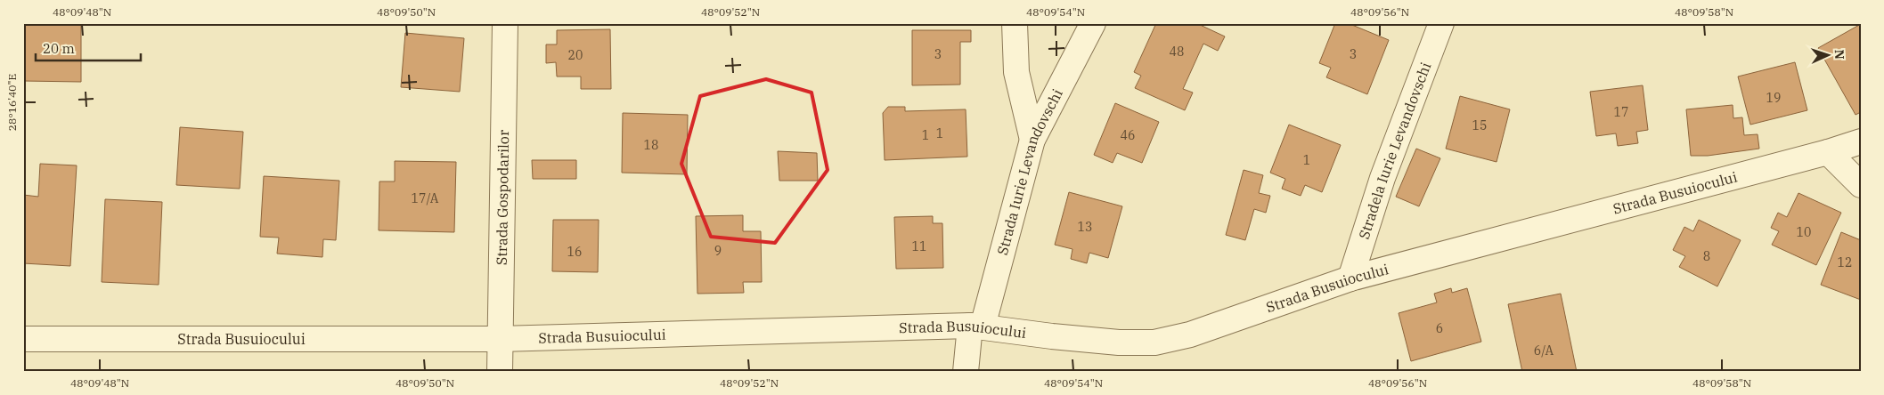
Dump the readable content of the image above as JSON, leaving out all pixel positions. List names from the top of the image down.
{
  "streets": {
    "street": [
      "Stradela Iurie Levandovschi",
      "Strada Iurie Levandovschi",
      "Strada Busuiocului",
      "Strada Gospodarilor"
    ]
  },
  "crossings": [
    ["Stradela Iurie Levandovschi", "Strada Busuiocului"],
    ["Strada Iurie Levandovschi", "Strada Busuiocului"],
    ["Strada Busuiocului", "Strada Gospodarilor"]
  ],
  "house_numbers": [
    "48",
    "3",
    "3",
    "20",
    "19",
    "17",
    "15",
    "1",
    "1",
    "46",
    "18",
    "1",
    "17/A",
    "13",
    "10",
    "11",
    "9",
    "16",
    "8",
    "12",
    "6",
    "6/A"
  ],
  "scale_bar": "20 m",
  "north": "right",
  "coordinates": [
    "48°09'48\"N",
    "48°09'50\"N",
    "48°09'52\"N",
    "48°09'54\"N",
    "48°09'56\"N",
    "48°09'58\"N",
    "28°16'40\"E"
  ]
}
